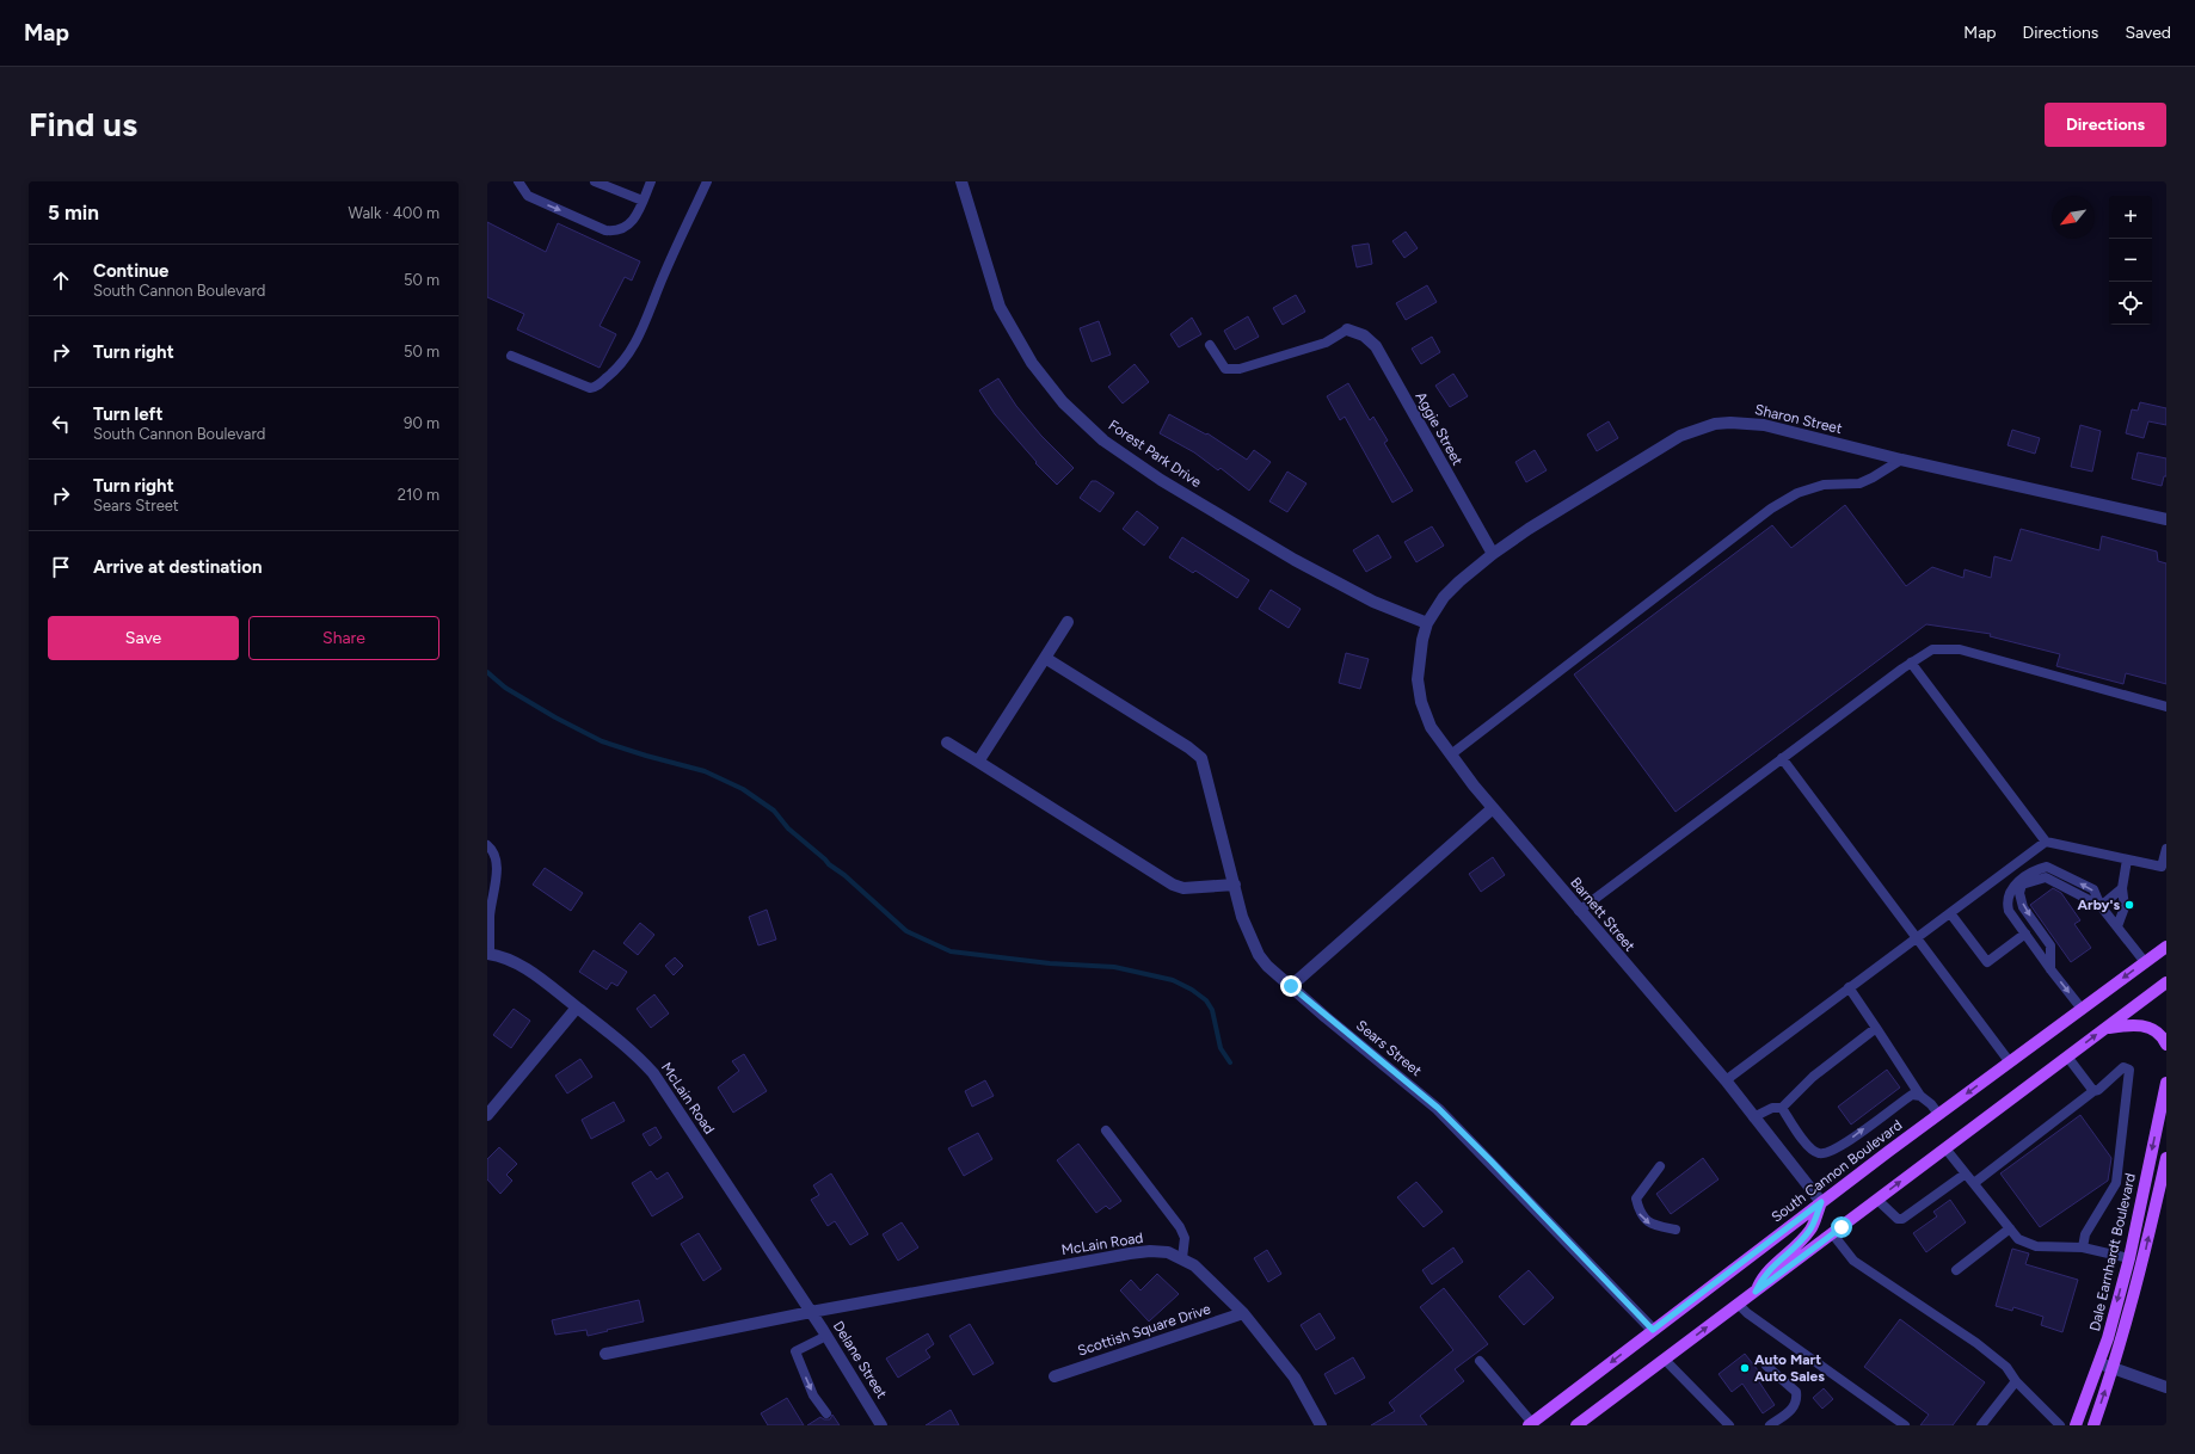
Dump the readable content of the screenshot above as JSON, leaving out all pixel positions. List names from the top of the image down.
{
  "streets": {
    "main road": ["South Cannon Boulevard", "Dale Earnhardt Boulevard"],
    "street": [
      "Sharon Street",
      "Aggie Street",
      "Forest Park Drive",
      "Barnett Street",
      "Sears Street",
      "McLain Road",
      "Scottish Square Drive",
      "Delane Street"
    ]
  },
  "crossings": [
    ["Sharon Street", "Aggie Street"],
    ["Sharon Street", "Forest Park Drive"],
    ["Sharon Street", "Barnett Street"],
    ["Forest Park Drive", "Barnett Street"],
    ["Barnett Street", "South Cannon Boulevard"],
    ["Sears Street", "South Cannon Boulevard"],
    ["McLain Road", "Scottish Square Drive"],
    ["McLain Road", "Delane Street"]
  ],
  "places": ["Arby's", "Auto Mart Auto Sales"],
  "north": "bottom left",
  "page": {
    "header": "Map",
    "nav": ["Map", "Directions", "Saved"],
    "buttons": [
      "Directions",
      ["Save", "Share"]
    ],
    "title": "Find us",
    "heading": ["5 min", "Walk · 400 m"],
    "map_buttons": ["+", "−"],
    "list": [
      ["Continue", "South Cannon Boulevard", "50 m"],
      ["Turn right", "50 m"],
      ["Turn left", "South Cannon Boulevard", "90 m"],
      ["Turn right", "Sears Street", "210 m"],
      "Arrive at destination"
    ]
  }
}
